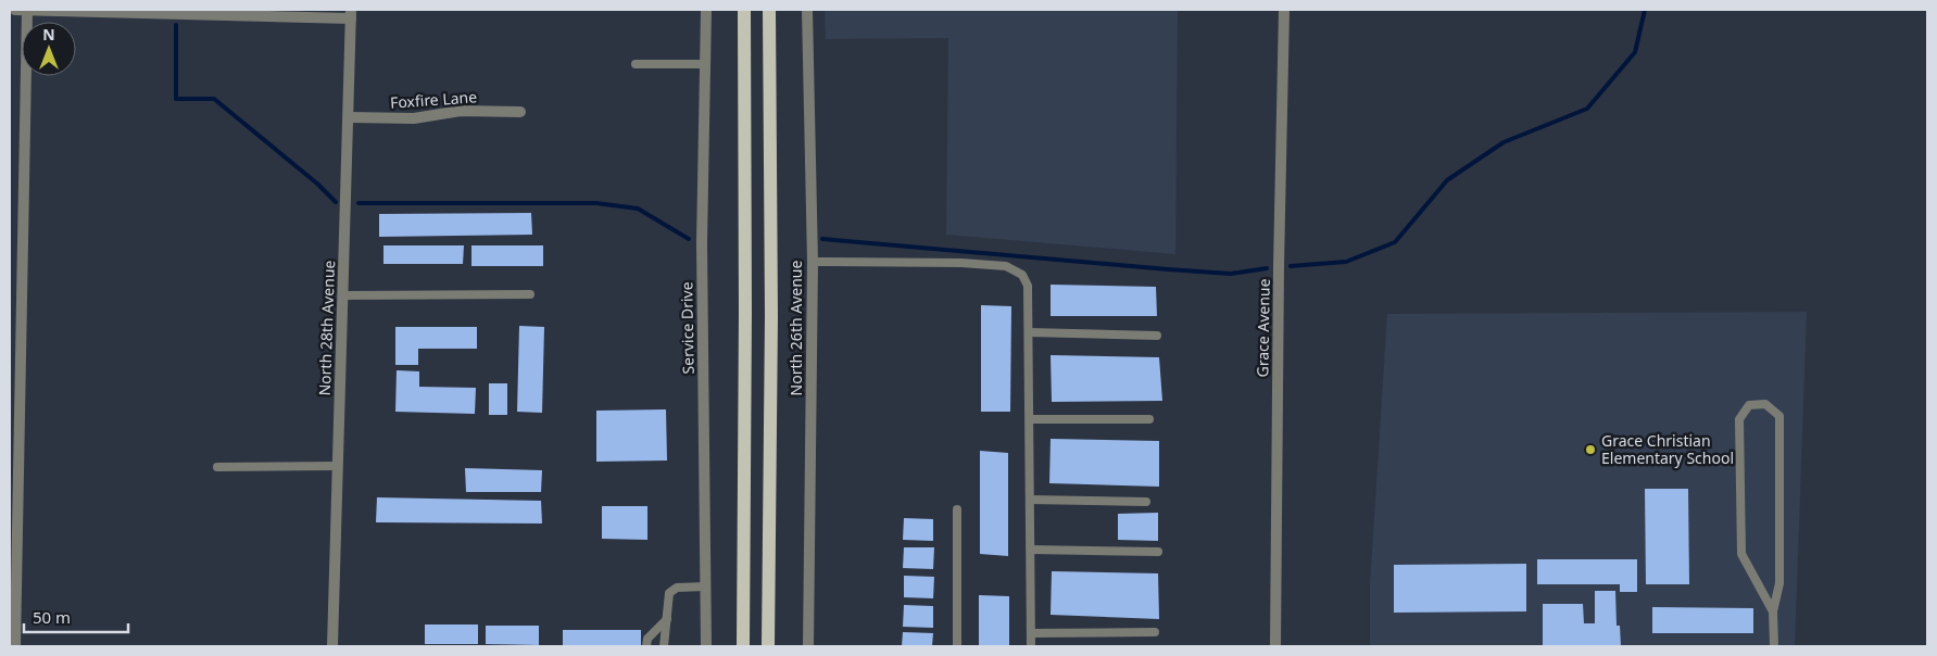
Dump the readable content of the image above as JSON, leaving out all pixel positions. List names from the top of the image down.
{
  "streets": {
    "street": [
      "Foxfire Lane",
      "North 28th Avenue",
      "Service Drive",
      "North 26th Avenue",
      "Grace Avenue"
    ]
  },
  "crossings": [
    ["Foxfire Lane", "North 28th Avenue"]
  ],
  "places": ["Grace Christian Elementary School"],
  "scale_bar": "50 m",
  "north": "top"
}
